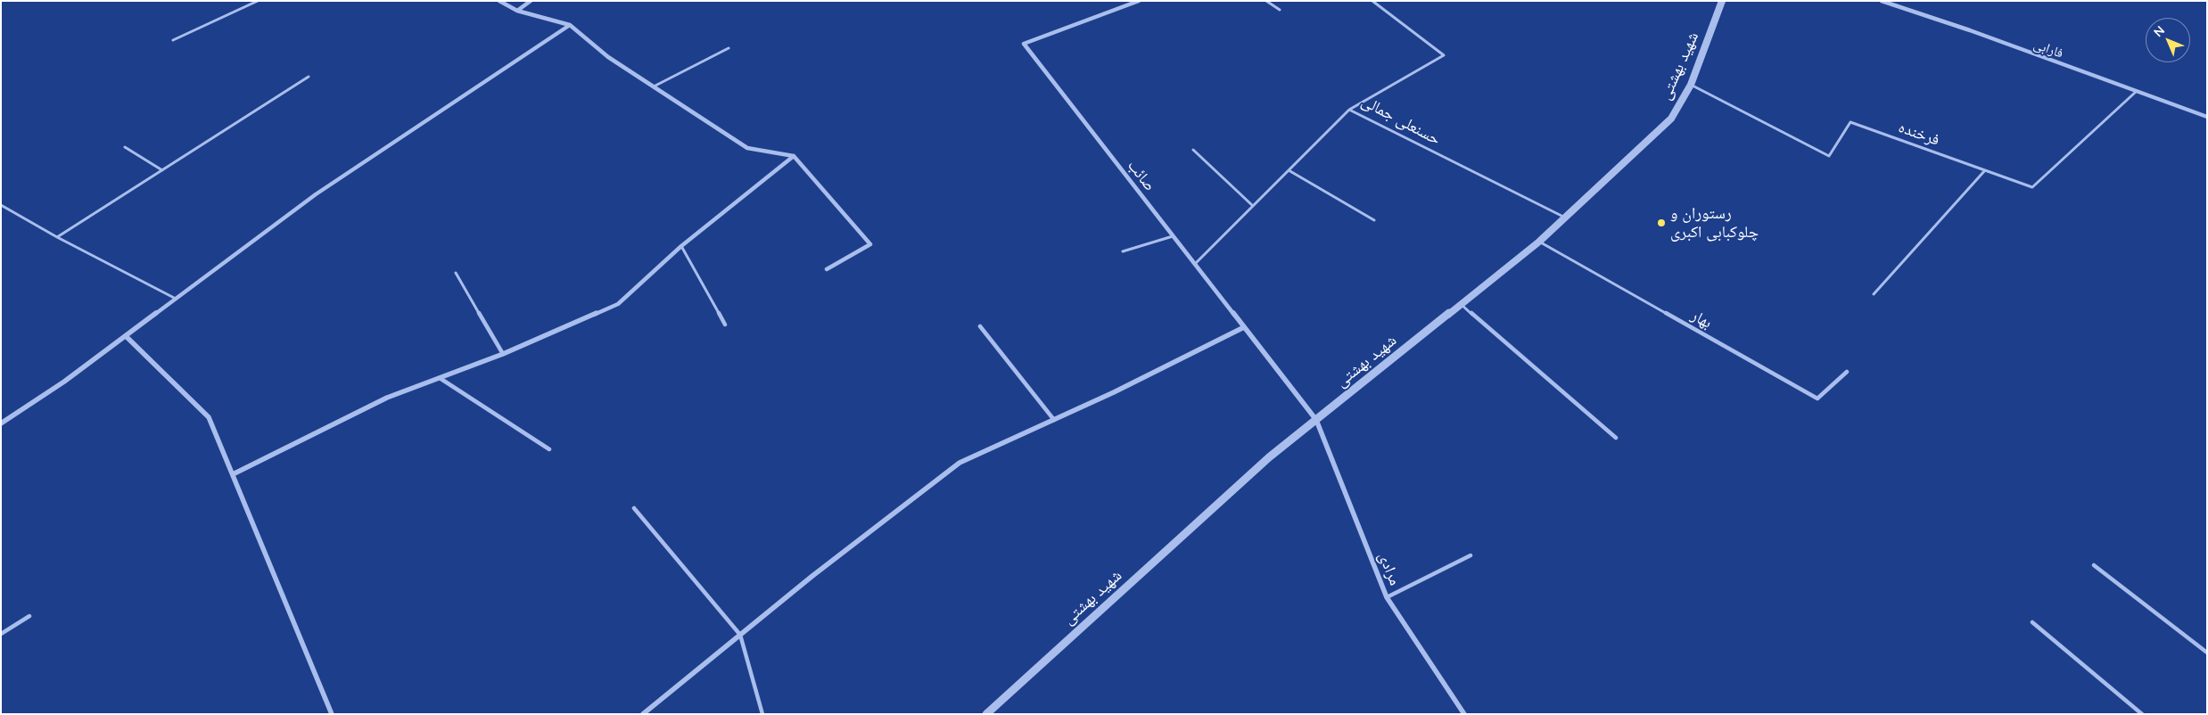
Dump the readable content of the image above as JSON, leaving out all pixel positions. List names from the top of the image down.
{
  "streets": {
    "street": [
      "فارابی",
      "شهید بهشتی",
      "صائب",
      "مرادی"
    ],
    "lane": ["حسنعلی جمالی", "فرخنده", "بهار"]
  },
  "crossings": [
    ["فارابی", "فرخنده"],
    ["شهید بهشتی", "حسنعلی جمالی"],
    ["شهید بهشتی", "فرخنده"],
    ["شهید بهشتی", "صائب"],
    ["شهید بهشتی", "بهار"],
    ["شهید بهشتی", "مرادی"],
    ["صائب", "مرادی"]
  ],
  "places": ["رستوران و چلوکبابی اکبری"],
  "north": "top left"
}
